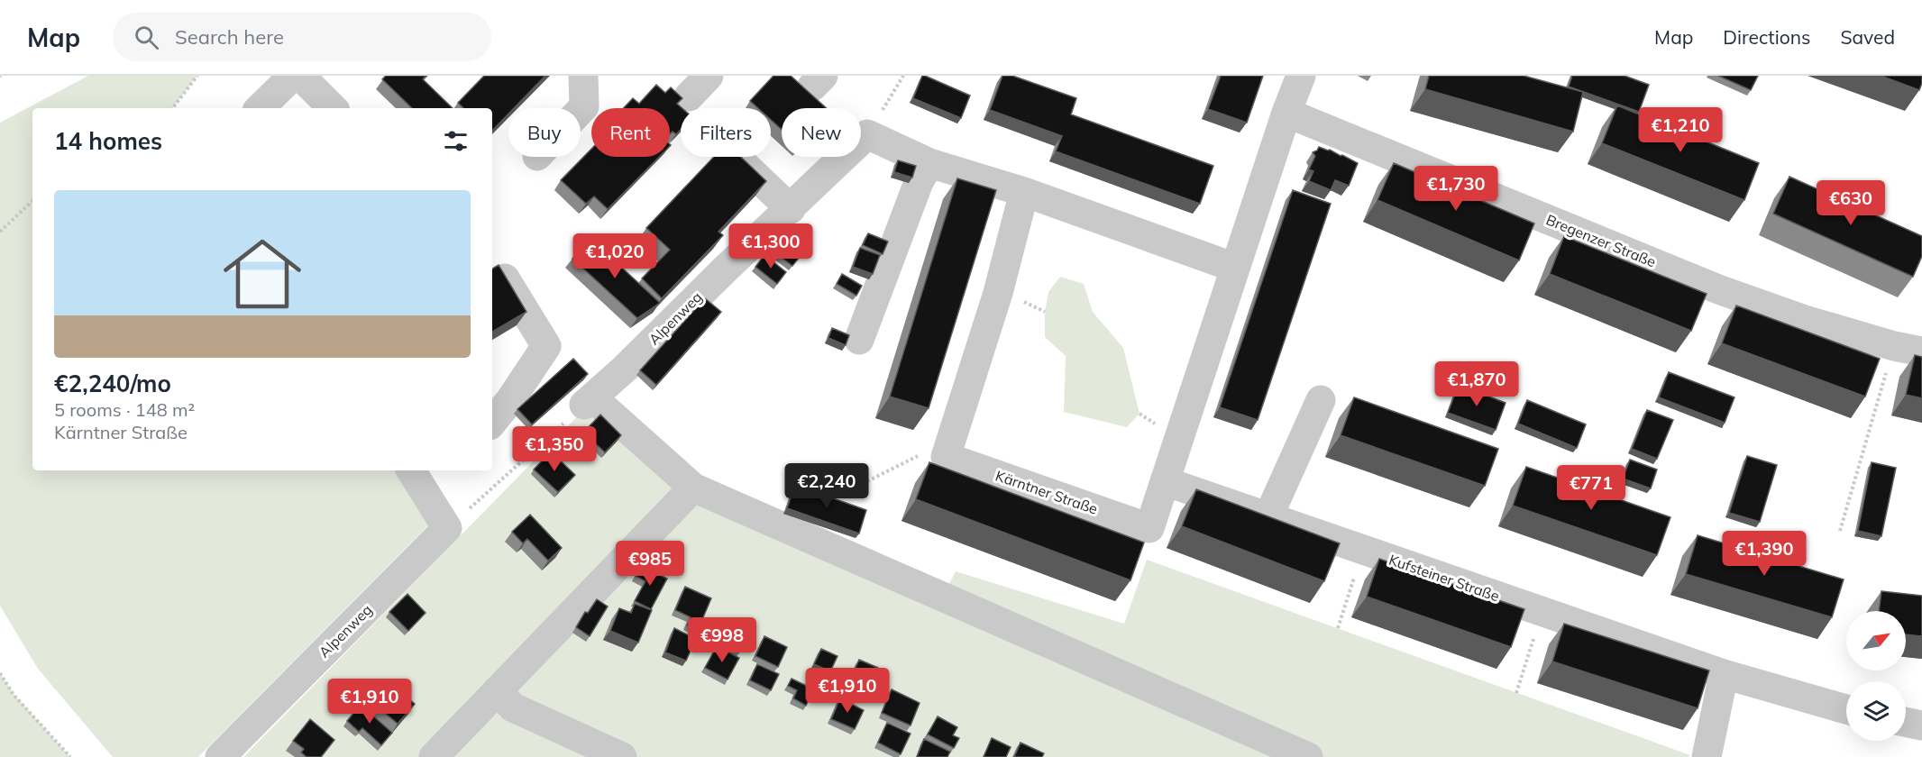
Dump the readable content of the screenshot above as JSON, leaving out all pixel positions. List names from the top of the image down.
{
  "streets": {
    "street": [
      "Bregenzer Straße",
      "Alpenweg",
      "Kärntner Straße",
      "Kufsteiner Straße"
    ]
  },
  "crossings": [
    ["Bregenzer Straße", "Kärntner Straße"],
    ["Kärntner Straße", "Kufsteiner Straße"]
  ],
  "north": "top right",
  "page": {
    "header": "Map",
    "search": "Search here",
    "nav": ["Map", "Directions", "Saved"],
    "price": [
      "€1,210",
      "€1,730",
      "€630",
      "€1,300",
      "€1,020",
      "€1,870",
      "€1,350",
      "€2,240",
      "€771",
      "€1,390",
      "€985",
      "€998",
      "€1,910",
      "€1,910"
    ],
    "chip": [
      "Buy",
      "Rent",
      "Filters",
      "New"
    ],
    "heading": "14 homes",
    "list": [
      {
        "name": "€2,240/mo",
        "note": "5 rooms · 148 m² · Kärntner Straße"
      }
    ]
  }
}
